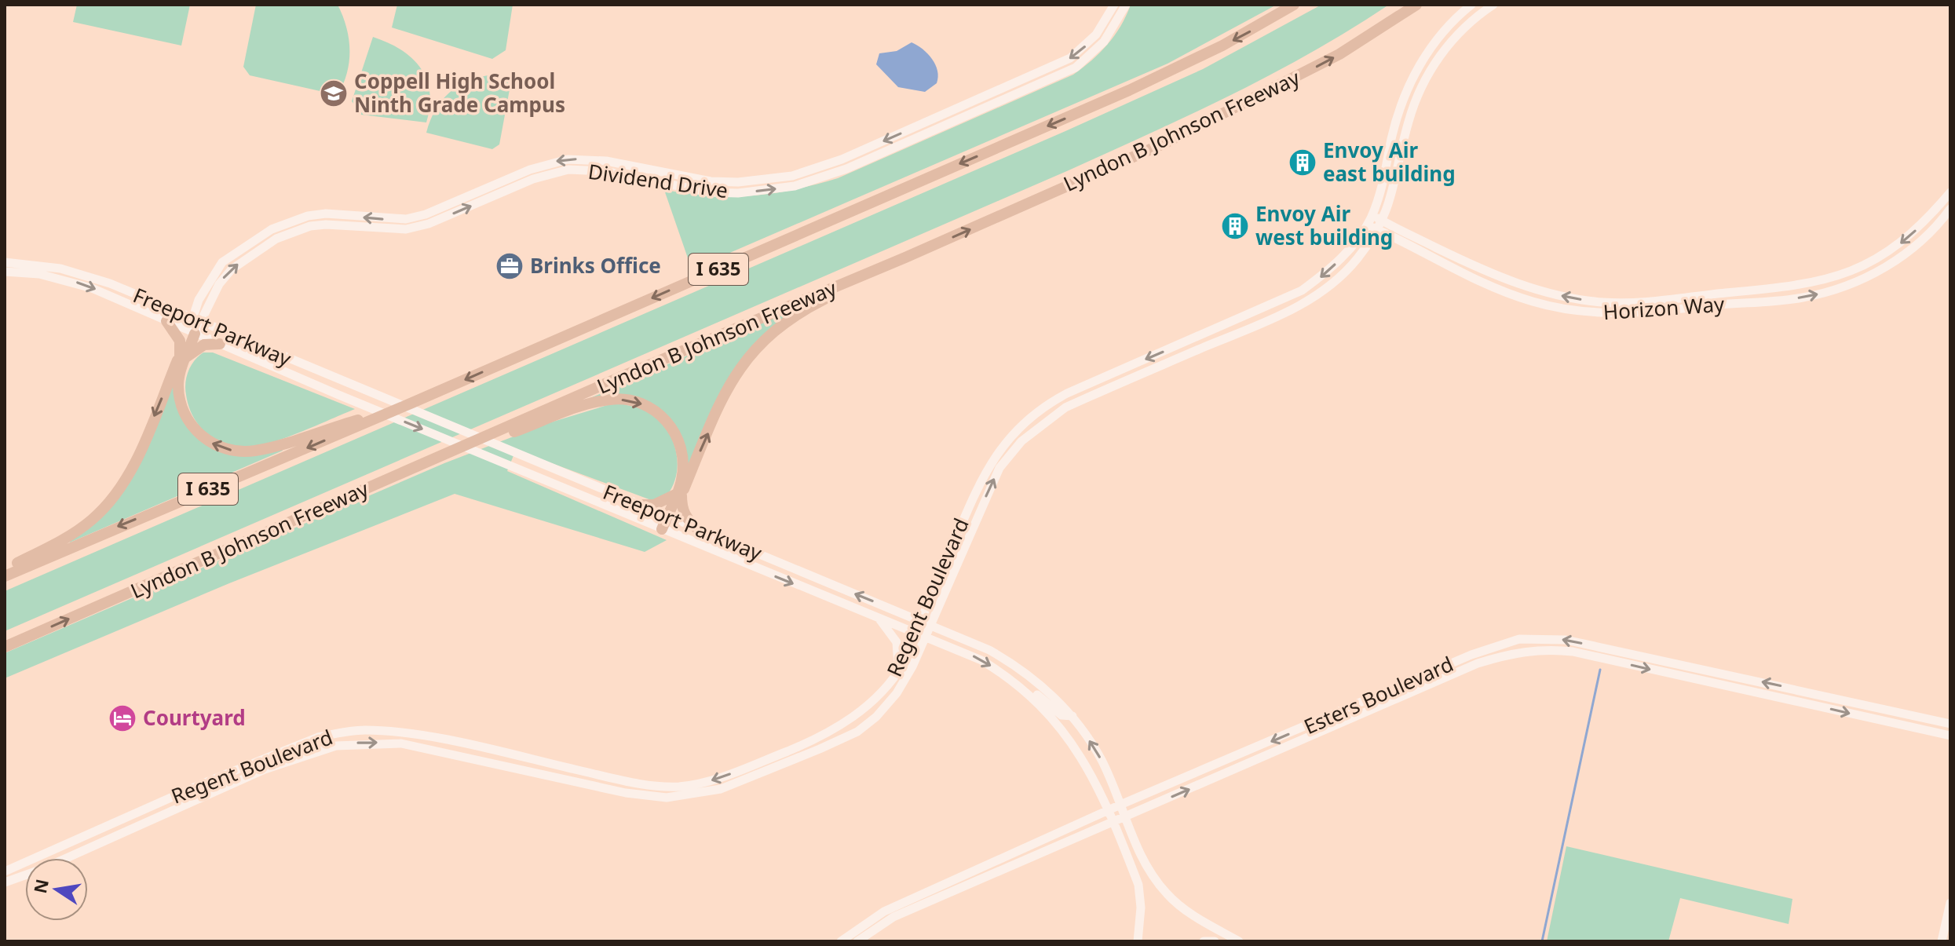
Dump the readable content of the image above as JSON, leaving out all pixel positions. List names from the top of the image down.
{
  "streets": {
    "highway": ["Lyndon B Johnson Freeway", "I 635"],
    "street": [
      "Dividend Drive",
      "Horizon Way",
      "Freeport Parkway",
      "Regent Boulevard",
      "Esters Boulevard"
    ]
  },
  "crossings": [
    ["Dividend Drive", "Freeport Parkway"],
    ["Horizon Way", "Regent Boulevard"],
    ["Freeport Parkway", "Regent Boulevard"],
    ["Freeport Parkway", "Esters Boulevard"]
  ],
  "places": {
    "school or university": ["Coppell High School Ninth Grade Campus"],
    "building": ["Envoy Air east building", "Envoy Air west building"],
    "office": ["Brinks Office"],
    "hotel": ["Courtyard"]
  },
  "north": "left"
}
